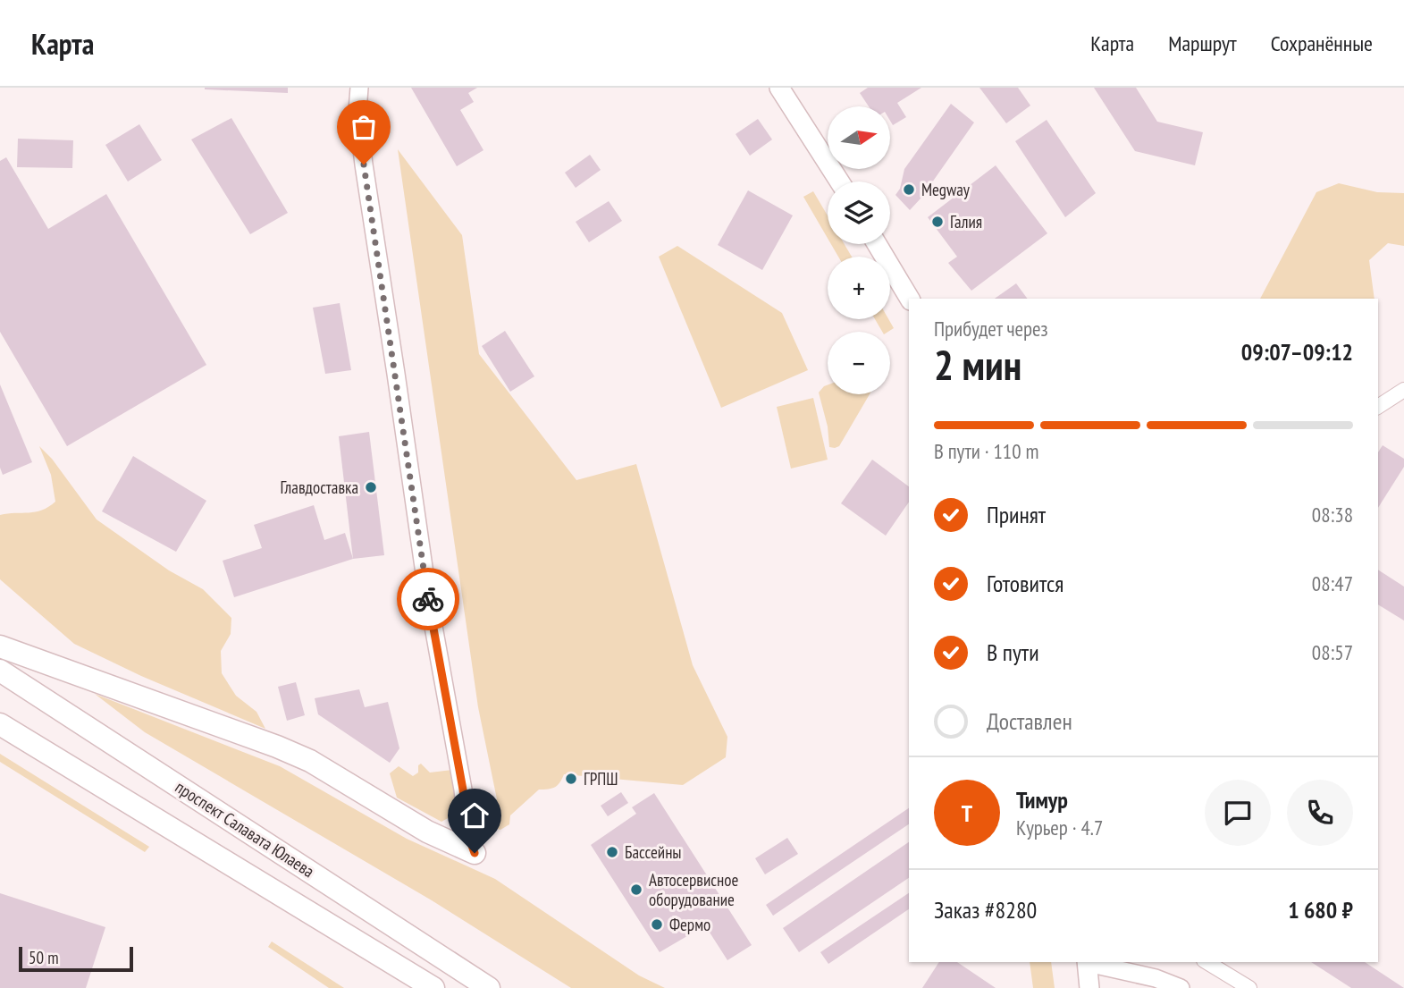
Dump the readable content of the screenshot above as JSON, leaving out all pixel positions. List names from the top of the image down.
{
  "streets": {
    "main road": ["проспект Салавата Юлаева"]
  },
  "places": [
    "Megway",
    "Галия",
    "Главдоставка",
    "ГРПШ",
    "Бассейны",
    "Автосервисное оборудование",
    "Фермо"
  ],
  "scale_bar": "50 m",
  "north": "right",
  "page": {
    "header": "Карта",
    "nav": ["Карта", "Маршрут", "Сохранённые"],
    "map_buttons": ["+", "−"],
    "heading": ["2 мин", "Прибудет через", "09:07–09:12"],
    "panel": [
      "Тимур",
      "Курьер · 4.7",
      "Заказ #8280",
      "1 680 ₽"
    ],
    "bar": "В пути · 110 m",
    "list": [
      ["Принят", "08:38"],
      ["Готовится", "08:47"],
      ["В пути", "08:57"],
      "Доставлен"
    ],
    "round": "Т",
    "scale": "50 m"
  }
}
